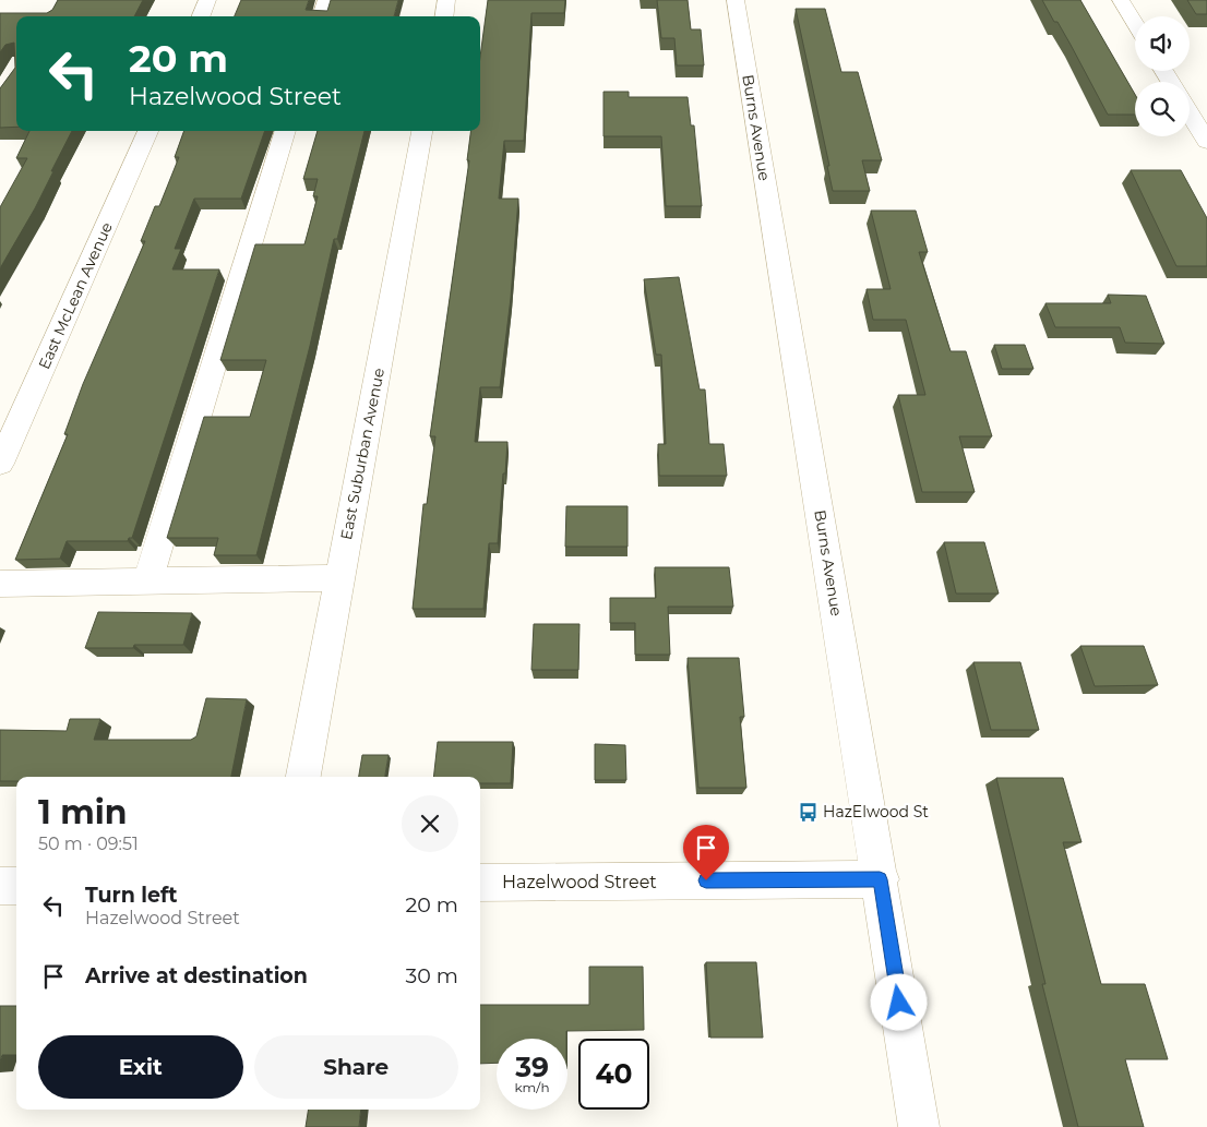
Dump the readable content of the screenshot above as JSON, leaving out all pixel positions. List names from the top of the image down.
{
  "streets": {
    "street": [
      "Burns Avenue",
      "East McLean Avenue",
      "East Suburban Avenue",
      "Hazelwood Street"
    ]
  },
  "crossings": [
    ["Burns Avenue", "Hazelwood Street"]
  ],
  "places": {
    "bus stop": ["HazElwood St"]
  },
  "page": {
    "turn": ["20 m", "Hazelwood Street"],
    "heading": ["1 min", "50 m · 09:51"],
    "list": [
      {
        "name": "Turn left",
        "note": "Hazelwood Street",
        "value": "20 m"
      },
      {
        "name": "Arrive at destination",
        "value": "30 m"
      }
    ],
    "buttons": ["Exit", "Share"],
    "speed": "39 km/h",
    "limit": "40"
  }
}
